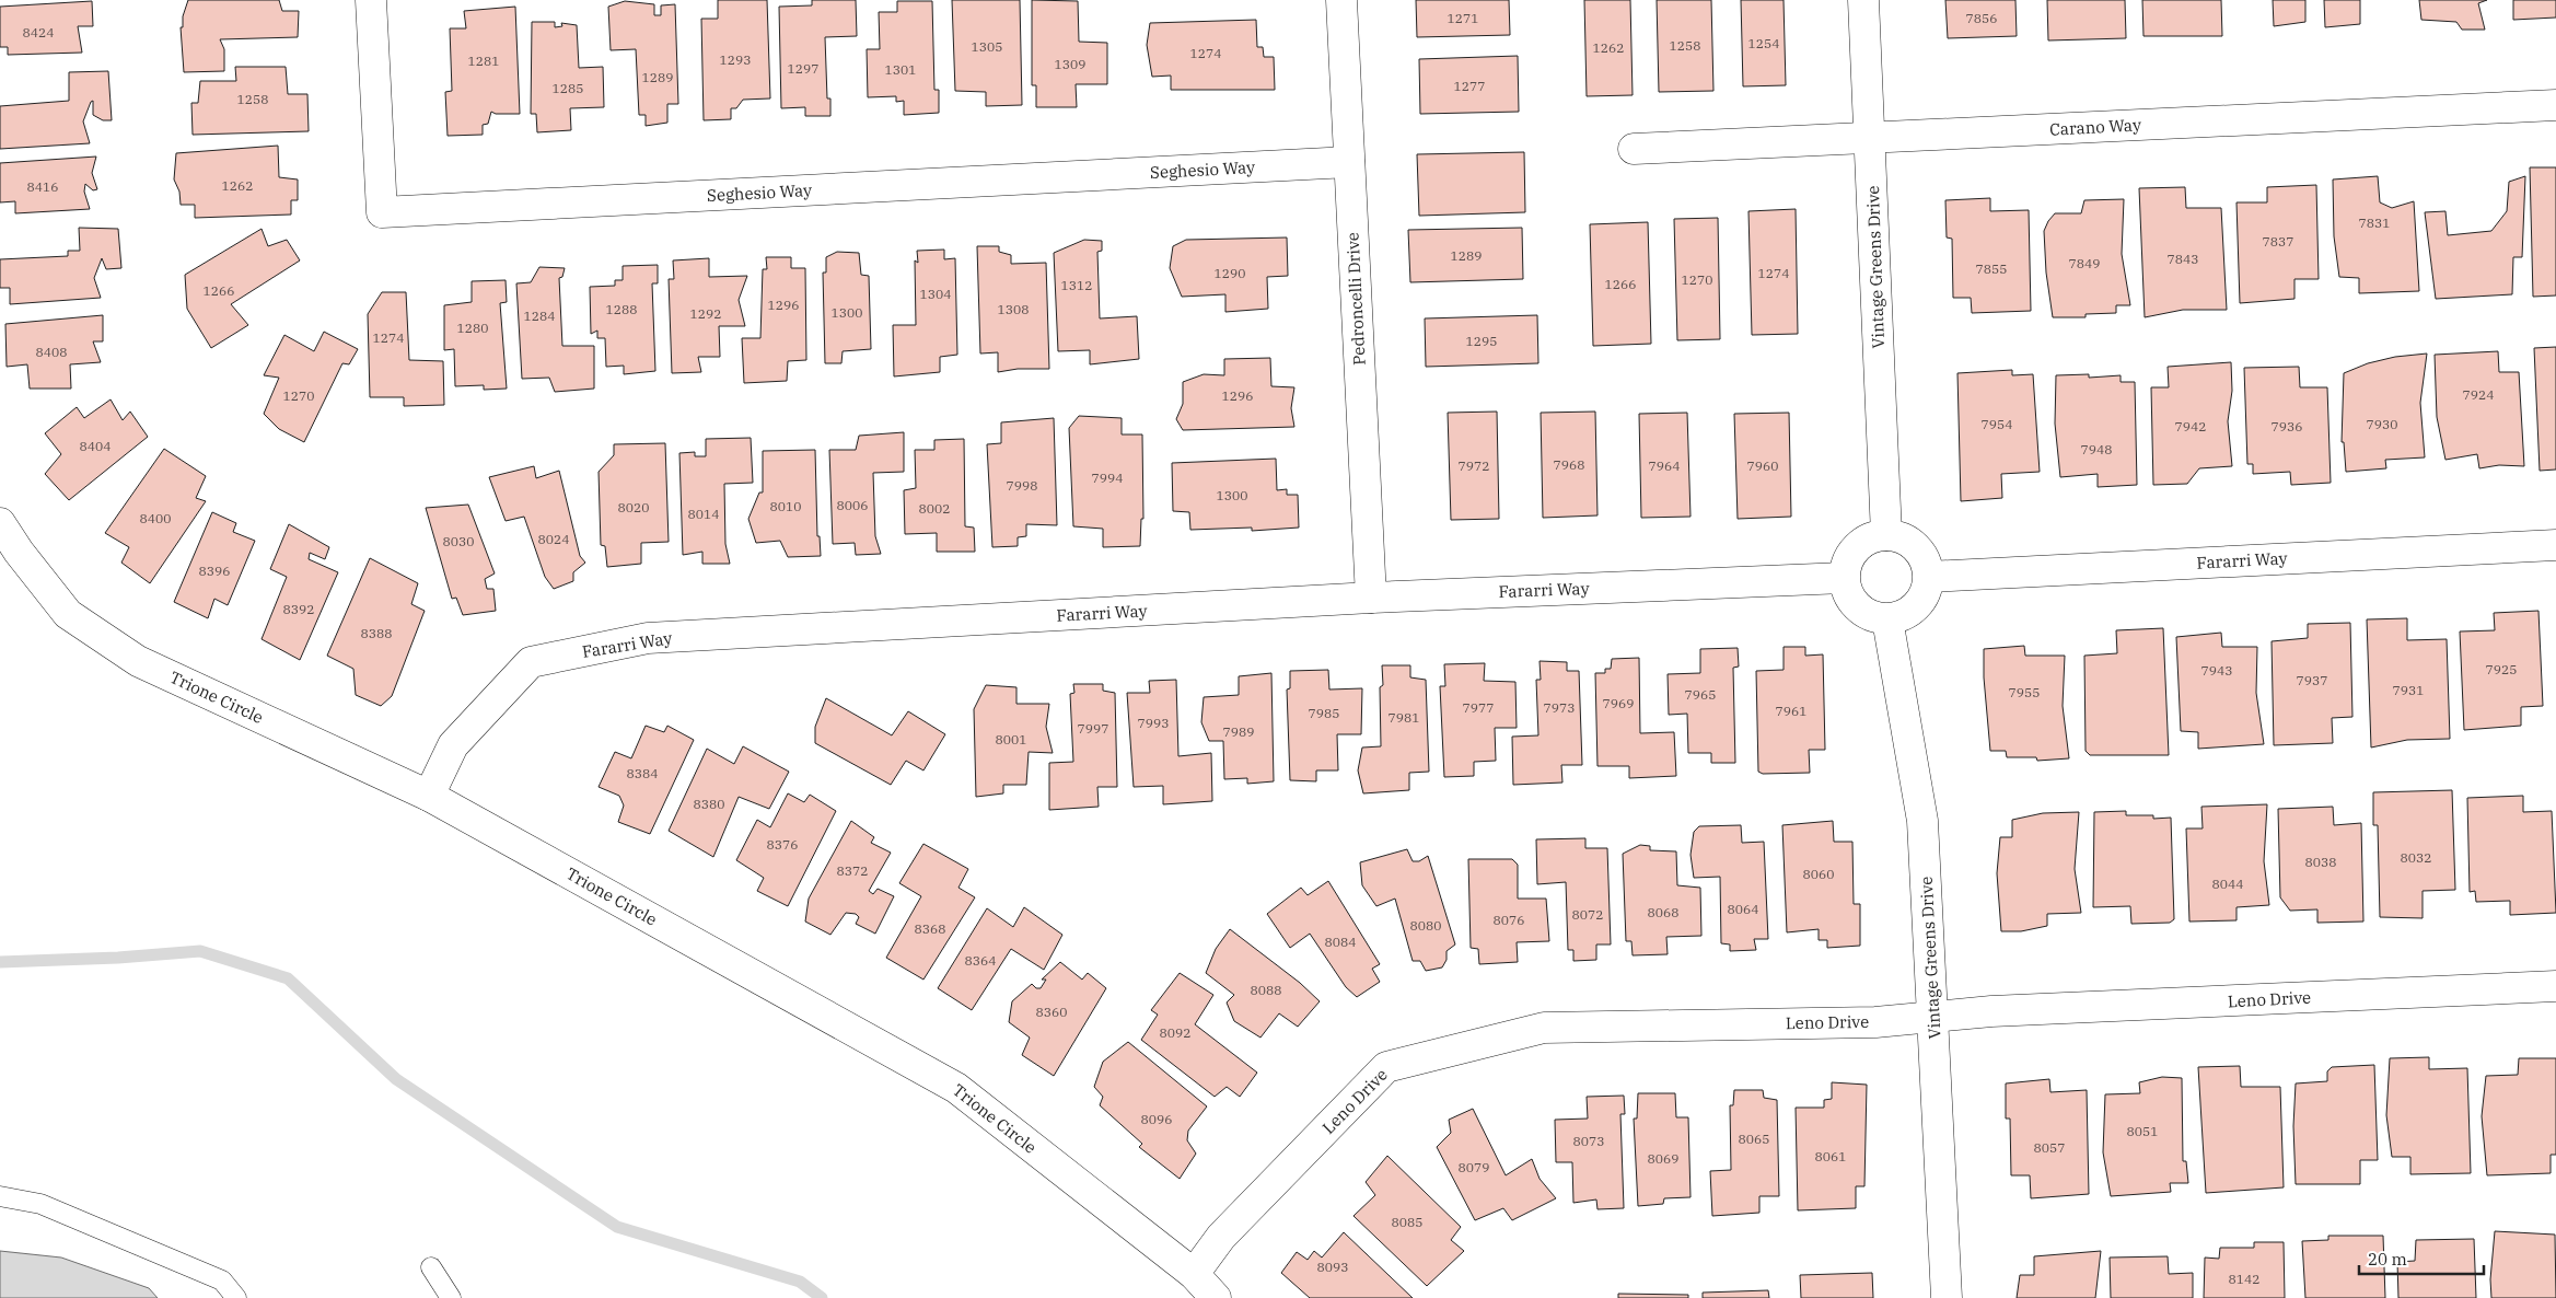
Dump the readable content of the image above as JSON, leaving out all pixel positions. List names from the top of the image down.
{
  "streets": {
    "street": [
      "Carano Way",
      "Seghesio Way",
      "Vintage Greens Drive",
      "Pedroncelli Drive",
      "Fararri Way",
      "Trione Circle",
      "Leno Drive"
    ]
  },
  "crossings": [
    ["Carano Way", "Vintage Greens Drive"],
    ["Seghesio Way", "Pedroncelli Drive"],
    ["Vintage Greens Drive", "Fararri Way"],
    ["Vintage Greens Drive", "Leno Drive"],
    ["Pedroncelli Drive", "Fararri Way"],
    ["Fararri Way", "Trione Circle"],
    ["Trione Circle", "Leno Drive"]
  ],
  "house_numbers": [
    "1271",
    "7856",
    "8424",
    "1254",
    "1258",
    "1305",
    "1262",
    "1274",
    "1293",
    "1281",
    "1309",
    "1297",
    "1301",
    "1289",
    "1277",
    "1285",
    "1258",
    "1262",
    "8416",
    "7831",
    "7837",
    "1289",
    "7843",
    "7849",
    "7855",
    "1290",
    "1274",
    "1270",
    "1266",
    "1312",
    "1266",
    "1304",
    "1296",
    "1288",
    "1308",
    "1300",
    "1292",
    "1284",
    "1280",
    "1274",
    "1295",
    "8408",
    "7924",
    "1270",
    "1296",
    "7954",
    "7930",
    "7942",
    "7936",
    "8404",
    "7948",
    "7968",
    "7972",
    "7964",
    "7960",
    "7994",
    "7998",
    "1300",
    "8006",
    "8010",
    "8020",
    "8002",
    "8014",
    "8400",
    "8024",
    "8030",
    "8396",
    "8392",
    "8388",
    "7925",
    "7943",
    "7937",
    "7931",
    "7955",
    "7965",
    "7969",
    "7977",
    "7973",
    "7961",
    "7985",
    "7981",
    "7993",
    "7997",
    "7989",
    "8001",
    "8384",
    "8380",
    "8376",
    "8032",
    "8038",
    "8372",
    "8060",
    "8044",
    "8064",
    "8068",
    "8072",
    "8076",
    "8080",
    "8368",
    "8084",
    "8364",
    "8088",
    "8360",
    "8092",
    "8096",
    "8051",
    "8065",
    "8073",
    "8057",
    "8061",
    "8069",
    "8079",
    "8085",
    "8093",
    "8142"
  ],
  "scale_bar": "20 m"
}
